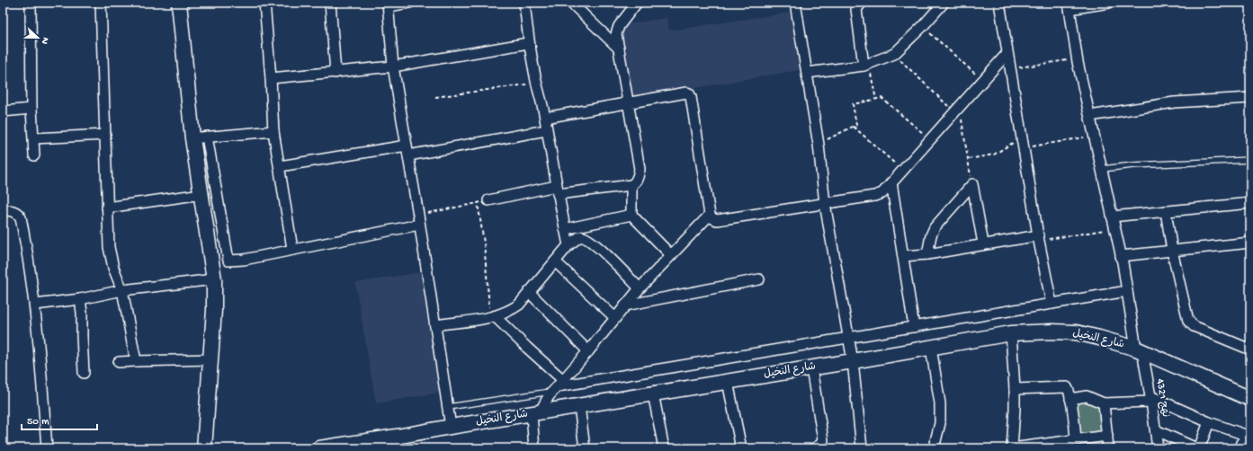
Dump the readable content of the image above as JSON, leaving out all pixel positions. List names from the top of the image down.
{
  "streets": {
    "main road": ["شارع النخيل"],
    "street": ["نهج 4321"]
  },
  "crossings": [
    ["شارع النخيل", "نهج 4321"]
  ],
  "scale_bar": "50 m",
  "north": "right"
}
